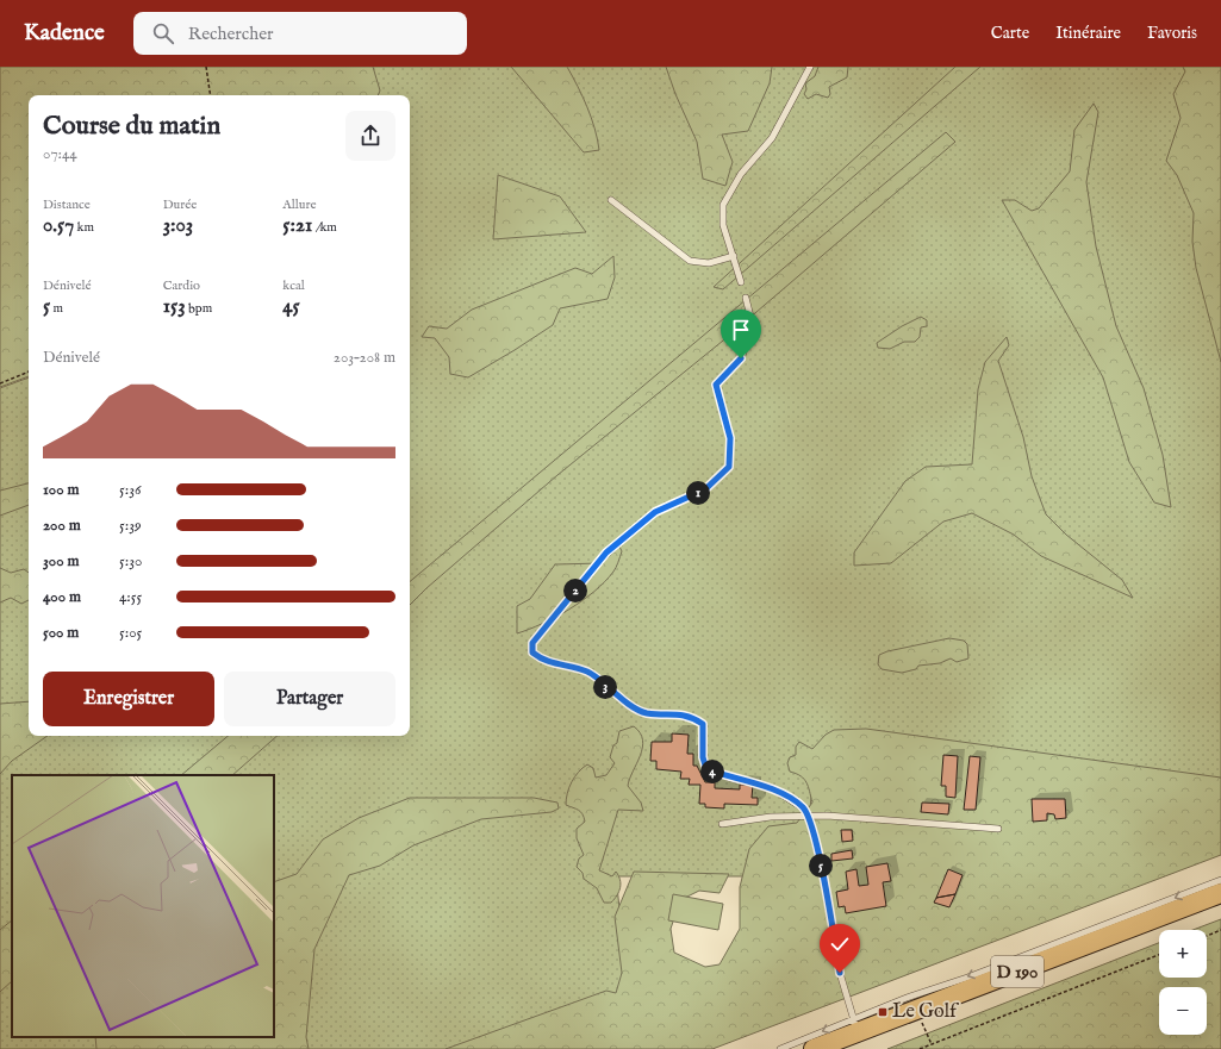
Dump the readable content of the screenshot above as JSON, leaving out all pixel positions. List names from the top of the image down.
{
  "streets": {
    "main road": ["D 190"]
  },
  "places": {
    "transit": ["Le Golf"]
  },
  "page": {
    "header": "Kadence",
    "search": "Rechercher",
    "nav": ["Carte", "Itinéraire", "Favoris"],
    "heading": ["Course du matin", "07:44"],
    "stats": [
      ["Distance", "0.57 km"],
      ["Durée", "3:03"],
      ["Allure", "5:21 /km"],
      ["Dénivelé", "5 m"],
      ["Cardio", "153 bpm"],
      ["kcal", "45"]
    ],
    "chart": ["Dénivelé", "203–208 m"],
    "list": [
      {
        "name": "100 m",
        "note": "5:36"
      },
      {
        "name": "200 m",
        "note": "5:39"
      },
      {
        "name": "300 m",
        "note": "5:30"
      },
      {
        "name": "400 m",
        "note": "4:55"
      },
      {
        "name": "500 m",
        "note": "5:05"
      }
    ],
    "pins": [
      "1",
      "2",
      "3",
      "4",
      "5"
    ],
    "buttons": ["Enregistrer", "Partager"],
    "map_buttons": ["+", "−"]
  }
}
